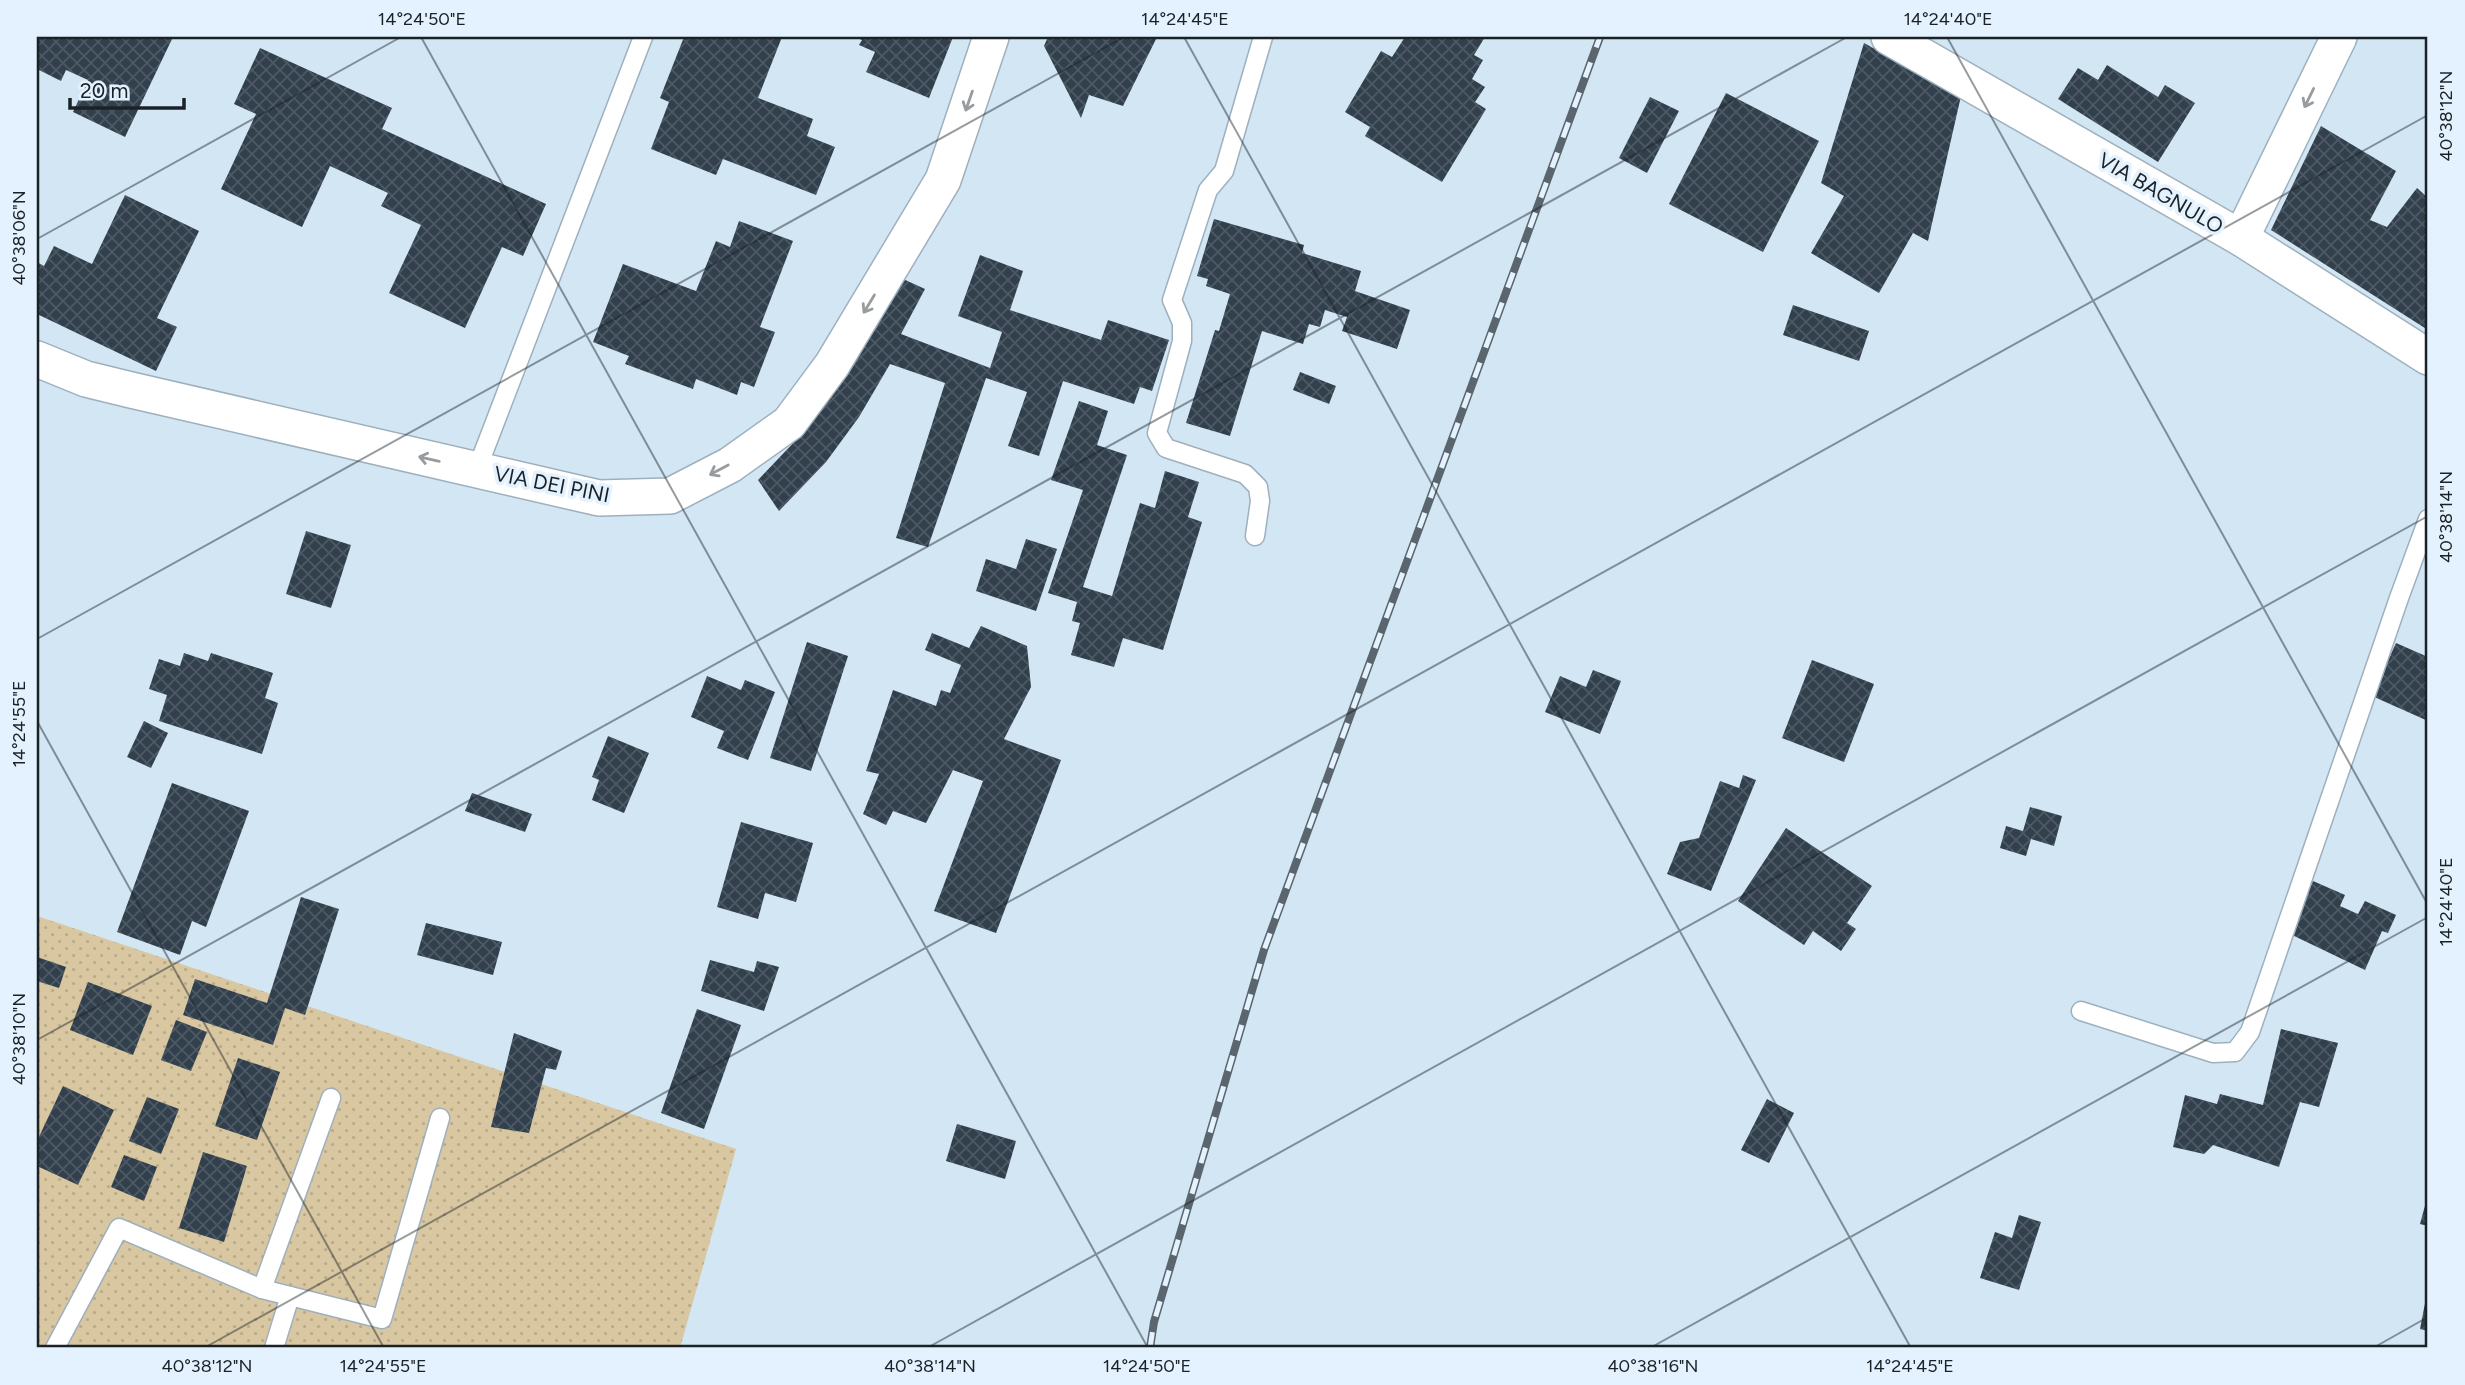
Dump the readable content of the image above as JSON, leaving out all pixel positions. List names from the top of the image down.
{
  "streets": {
    "street": ["VIA BAGNULO", "VIA DEI PINI"]
  },
  "one_way": ["VIA DEI PINI"],
  "scale_bar": "20 m",
  "coordinates": [
    "14°24'50\"E",
    "14°24'45\"E",
    "14°24'40\"E",
    "40°38'12\"N",
    "40°38'06\"N",
    "40°38'14\"N",
    "14°24'55\"E",
    "40°38'10\"N",
    "40°38'16\"N"
  ]
}
